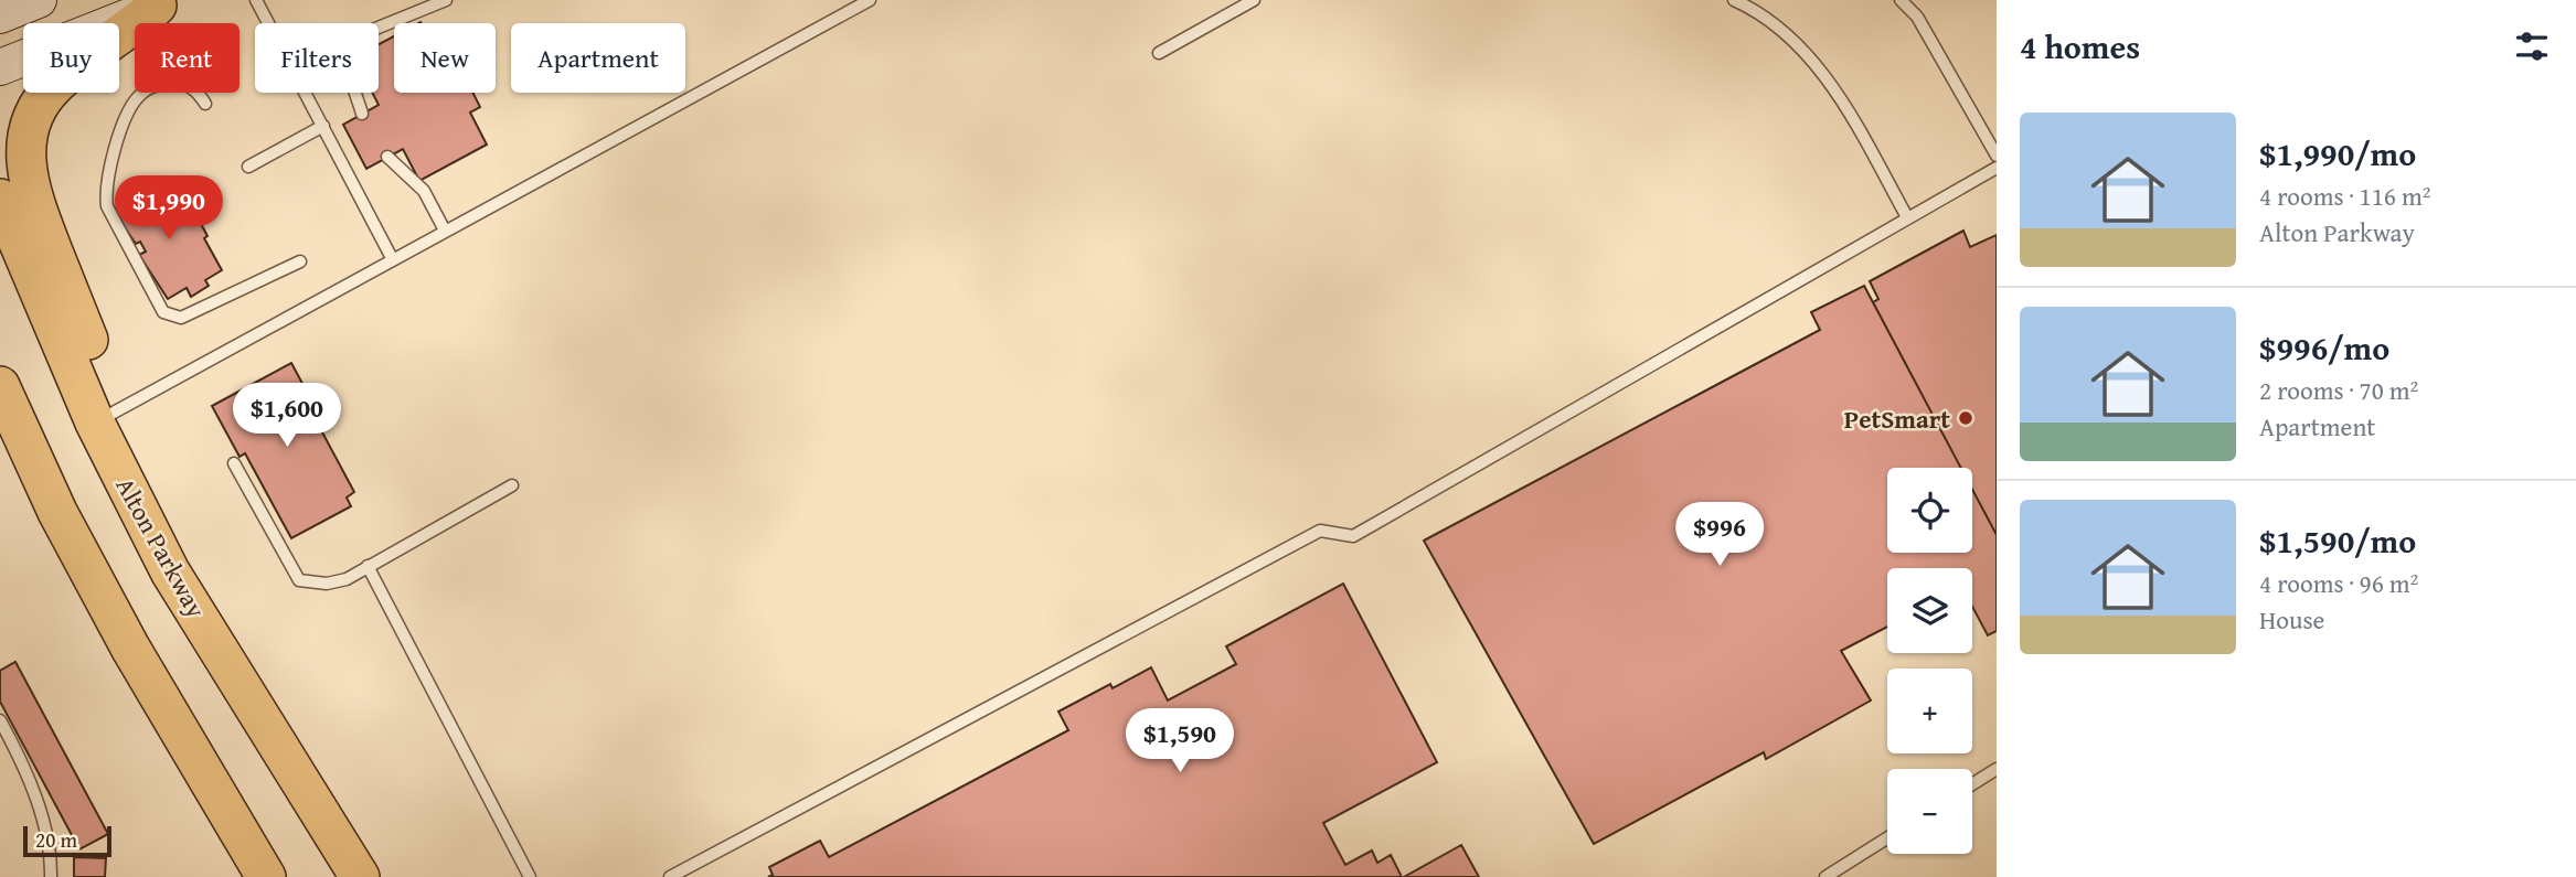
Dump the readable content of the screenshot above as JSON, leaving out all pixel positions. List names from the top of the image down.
{
  "streets": {
    "main road": ["Alton Parkway"]
  },
  "places": ["PetSmart"],
  "scale_bar": "20 m",
  "page": {
    "heading": "4 homes",
    "chip": [
      "Buy",
      "Rent",
      "Filters",
      "New",
      "Apartment"
    ],
    "list": [
      {
        "name": "$1,990/mo",
        "note": "4 rooms · 116 m² · Alton Parkway"
      },
      {
        "name": "$996/mo",
        "note": "2 rooms · 70 m² · Apartment"
      },
      {
        "name": "$1,590/mo",
        "note": "4 rooms · 96 m² · House"
      }
    ],
    "price": [
      "$1,990",
      "$1,600",
      "$996",
      "$1,590"
    ],
    "map_buttons": ["+", "−"],
    "scale": "20 m"
  }
}
